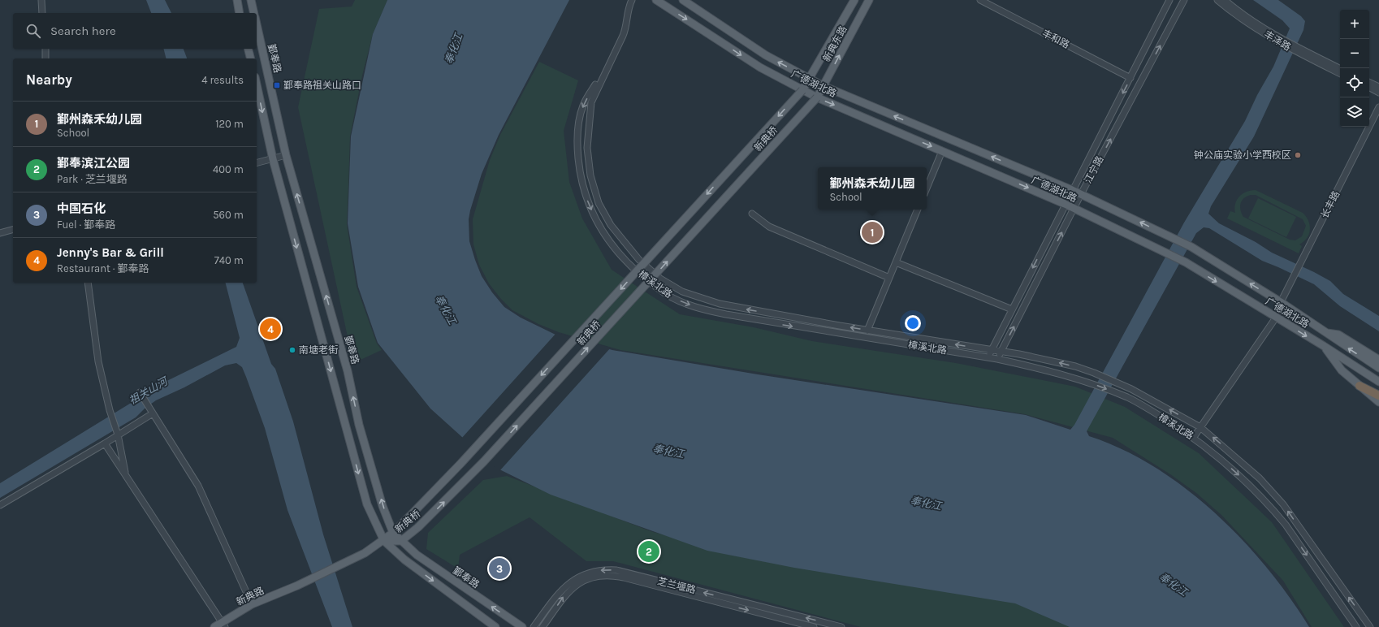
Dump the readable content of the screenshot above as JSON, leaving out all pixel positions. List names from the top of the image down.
{
  "streets": {
    "main road": [
      "新典东路",
      "鄞奉路",
      "广德湖北路",
      "新典桥",
      "新典路"
    ],
    "street": [
      "丰和路",
      "丰泽路",
      "江宁路",
      "长丰路",
      "樟溪北路",
      "芝兰堰路"
    ]
  },
  "crossings": [
    ["丰和路", "江宁路"],
    ["新典东路", "广德湖北路"],
    ["新典东路", "新典桥"],
    ["鄞奉路", "新典桥"],
    ["广德湖北路", "新典桥"],
    ["广德湖北路", "江宁路"],
    ["广德湖北路", "长丰路"],
    ["新典桥", "新典路"],
    ["江宁路", "樟溪北路"]
  ],
  "water": ["奉化江", "祖关山河"],
  "places": {
    "transit": ["鄞奉路祖关山路口"],
    "other": ["钟公庙实验小学西校区", "南塘老街"]
  },
  "page": {
    "map_buttons": ["+", "−"],
    "search": "Search here",
    "heading": ["Nearby", "4 results"],
    "list": [
      {
        "mark": "1",
        "name": "鄞州森禾幼儿园",
        "note": "School",
        "value": "120 m"
      },
      {
        "mark": "2",
        "name": "鄞奉滨江公园",
        "note": "Park · 芝兰堰路",
        "value": "400 m"
      },
      {
        "mark": "3",
        "name": "中国石化",
        "note": "Fuel · 鄞奉路",
        "value": "560 m"
      },
      {
        "mark": "4",
        "name": "Jenny's Bar & Grill",
        "note": "Restaurant · 鄞奉路",
        "value": "740 m"
      }
    ],
    "popup": ["鄞州森禾幼儿园", "School"],
    "pins": [
      "1",
      "4",
      "2",
      "3"
    ]
  }
}
